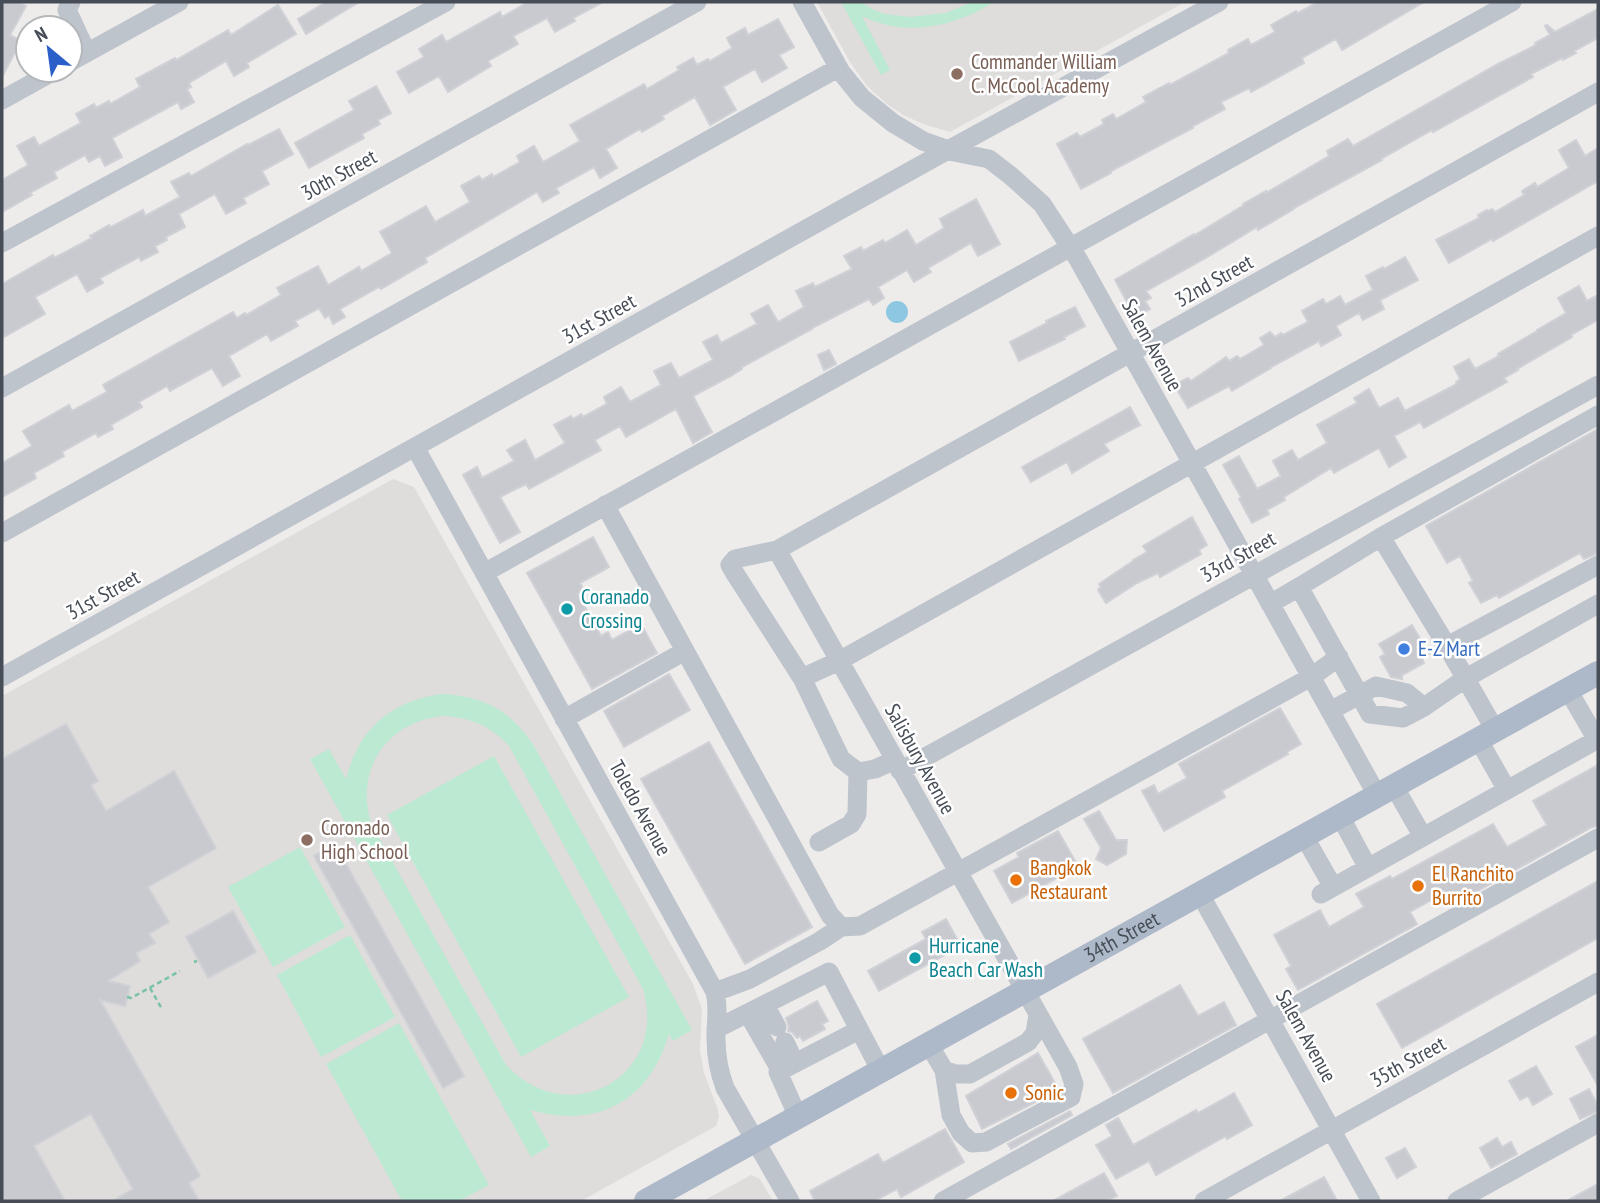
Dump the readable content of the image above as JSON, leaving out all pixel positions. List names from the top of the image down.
{
  "streets": {
    "main road": ["34th Street"],
    "street": [
      "30th Street",
      "32nd Street",
      "31st Street",
      "Salem Avenue",
      "33rd Street",
      "Salisbury Avenue",
      "Toledo Avenue",
      "35th Street"
    ]
  },
  "crossings": [
    ["32nd Street", "Salem Avenue"],
    ["32nd Street", "Salisbury Avenue"],
    ["31st Street", "Salem Avenue"],
    ["31st Street", "Toledo Avenue"],
    ["Salem Avenue", "33rd Street"],
    ["Salem Avenue", "34th Street"],
    ["Salem Avenue", "35th Street"],
    ["33rd Street", "Salisbury Avenue"],
    ["Salisbury Avenue", "34th Street"],
    ["Toledo Avenue", "34th Street"]
  ],
  "places": [
    "Commander William C. McCool Academy",
    "Coranado Crossing",
    "E-Z Mart",
    "Coronado High School",
    "Bangkok Restaurant",
    "El Ranchito Burrito",
    "Hurricane Beach Car Wash",
    "Sonic"
  ],
  "north": "top left"
}
